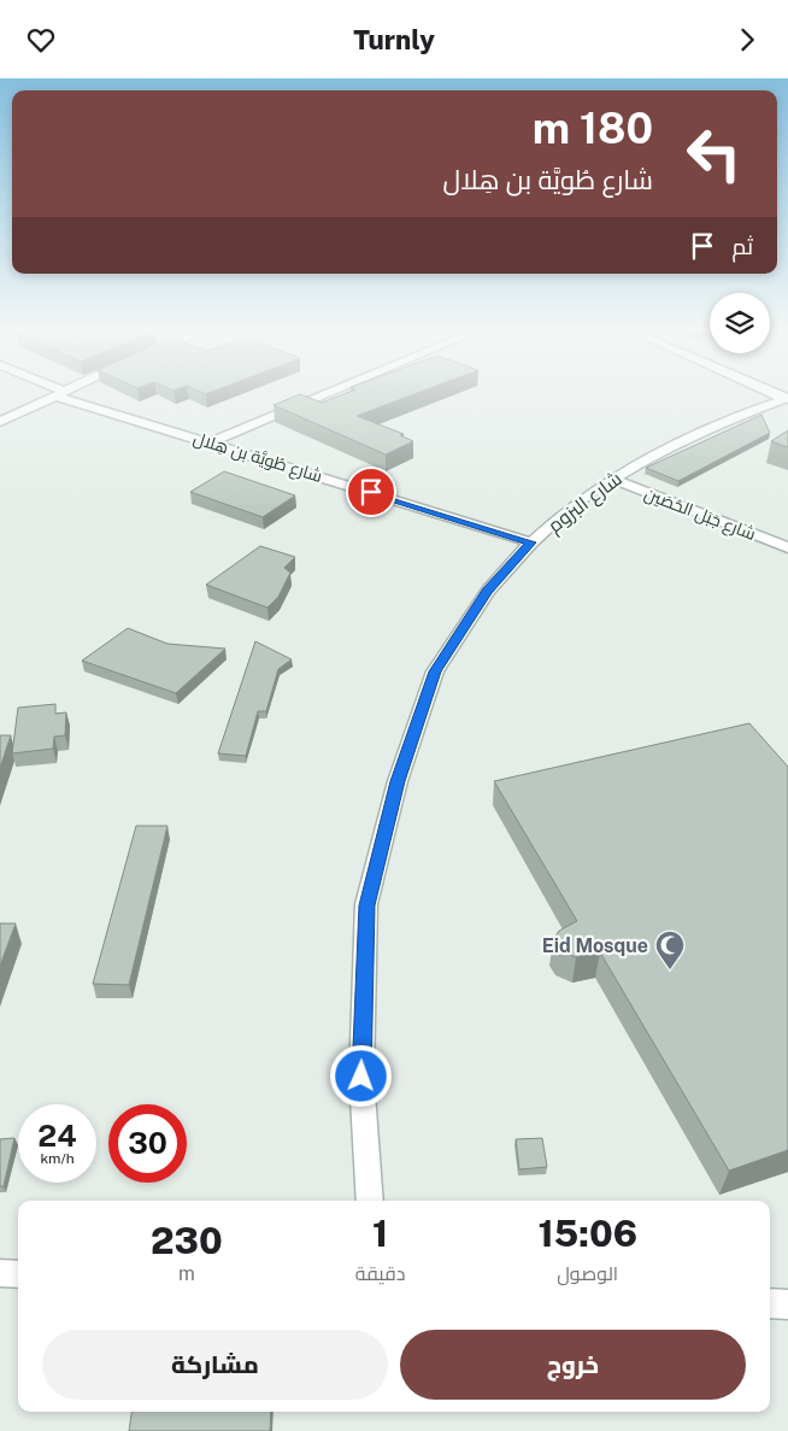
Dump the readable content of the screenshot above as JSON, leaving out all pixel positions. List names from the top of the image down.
{
  "streets": {
    "street": ["شارع طُويَّة بن هِلال", "شارع البزوم", "شارع جَبَل الحُصَين"]
  },
  "crossings": [
    ["شارع طُويَّة بن هِلال", "شارع البزوم"],
    ["شارع البزوم", "شارع جَبَل الحُصَين"]
  ],
  "places": {
    "mosque": ["Eid Mosque"]
  },
  "page": {
    "header": "Turnly",
    "turn": ["180 m", "شارع طُويَّة بن هِلال"],
    "then": "ثم",
    "speed": "24 km/h",
    "limit": "30",
    "eta": [
      "15:06",
      "الوصول",
      "1",
      "دقيقة",
      "230",
      "m"
    ],
    "buttons": ["خروج", "مشاركة"]
  }
}
